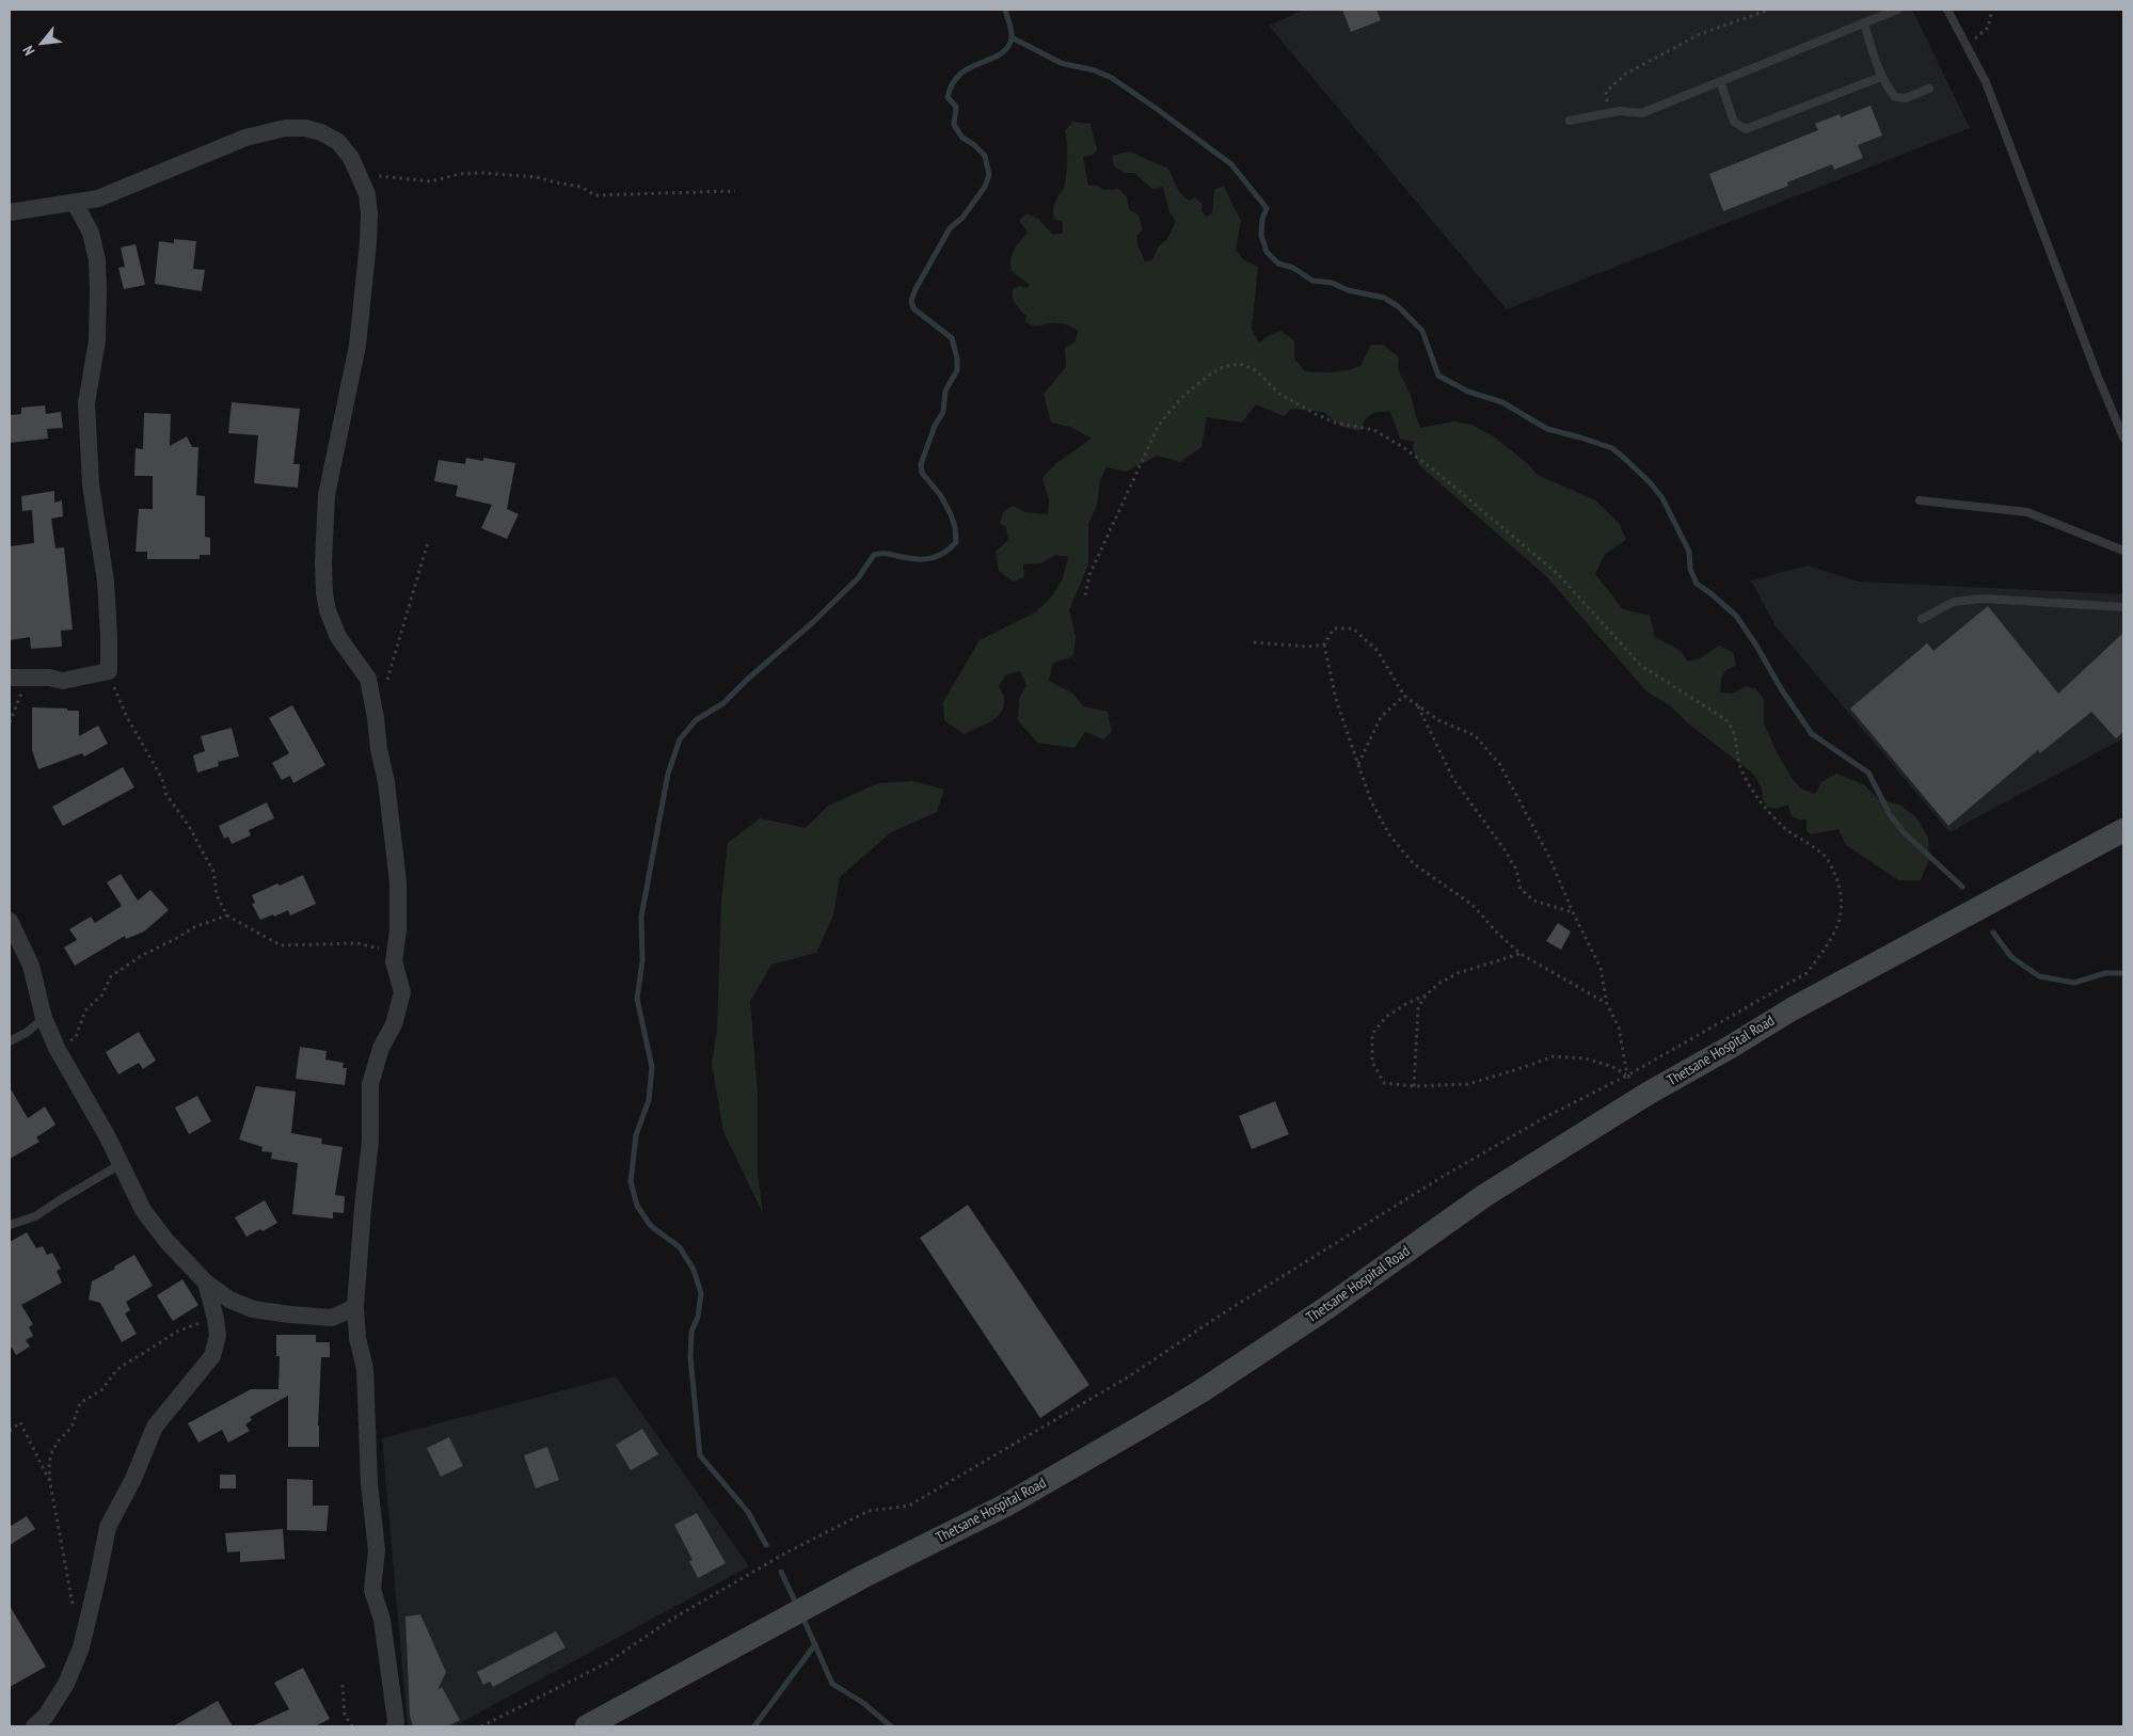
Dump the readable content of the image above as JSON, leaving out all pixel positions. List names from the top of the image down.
{
  "streets": {
    "main road": ["Thetsane Hospital Road"]
  },
  "north": "bottom left"
}
